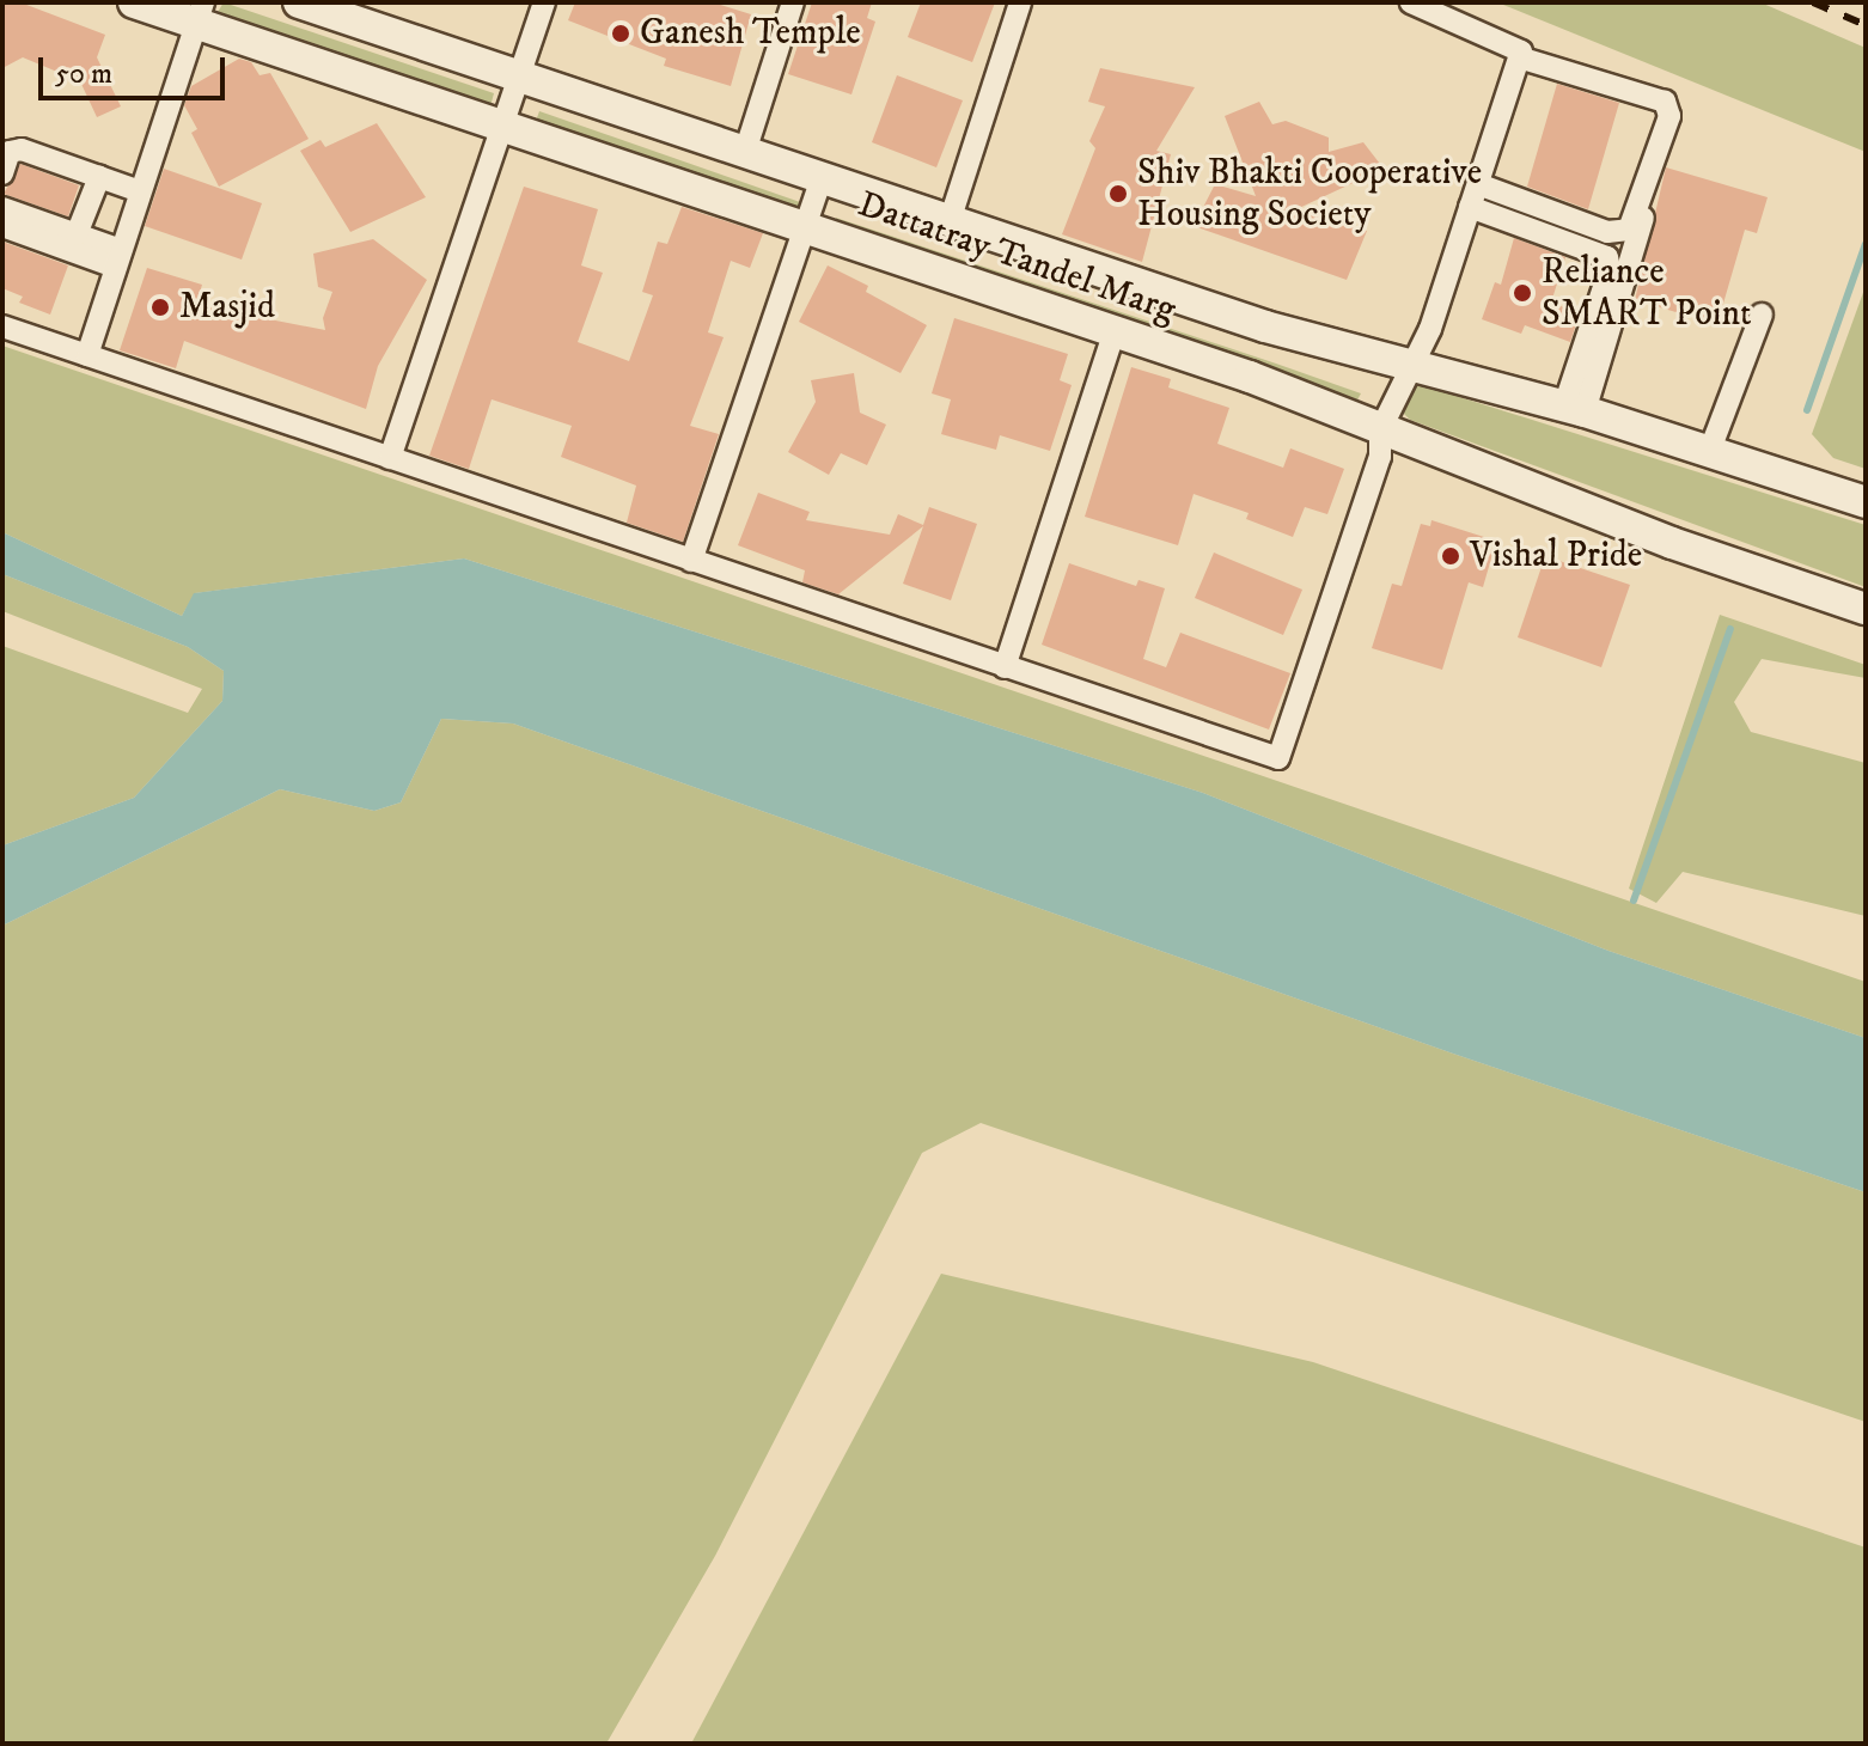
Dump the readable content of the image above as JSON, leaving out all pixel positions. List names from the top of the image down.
{
  "streets": {
    "main road": ["Dattatray Tandel Marg"]
  },
  "places": [
    "Ganesh Temple",
    "Shiv Bhakti Cooperative Housing Society",
    "Reliance SMART Point",
    "Masjid",
    "Vishal Pride"
  ],
  "scale_bar": "50 m"
}
